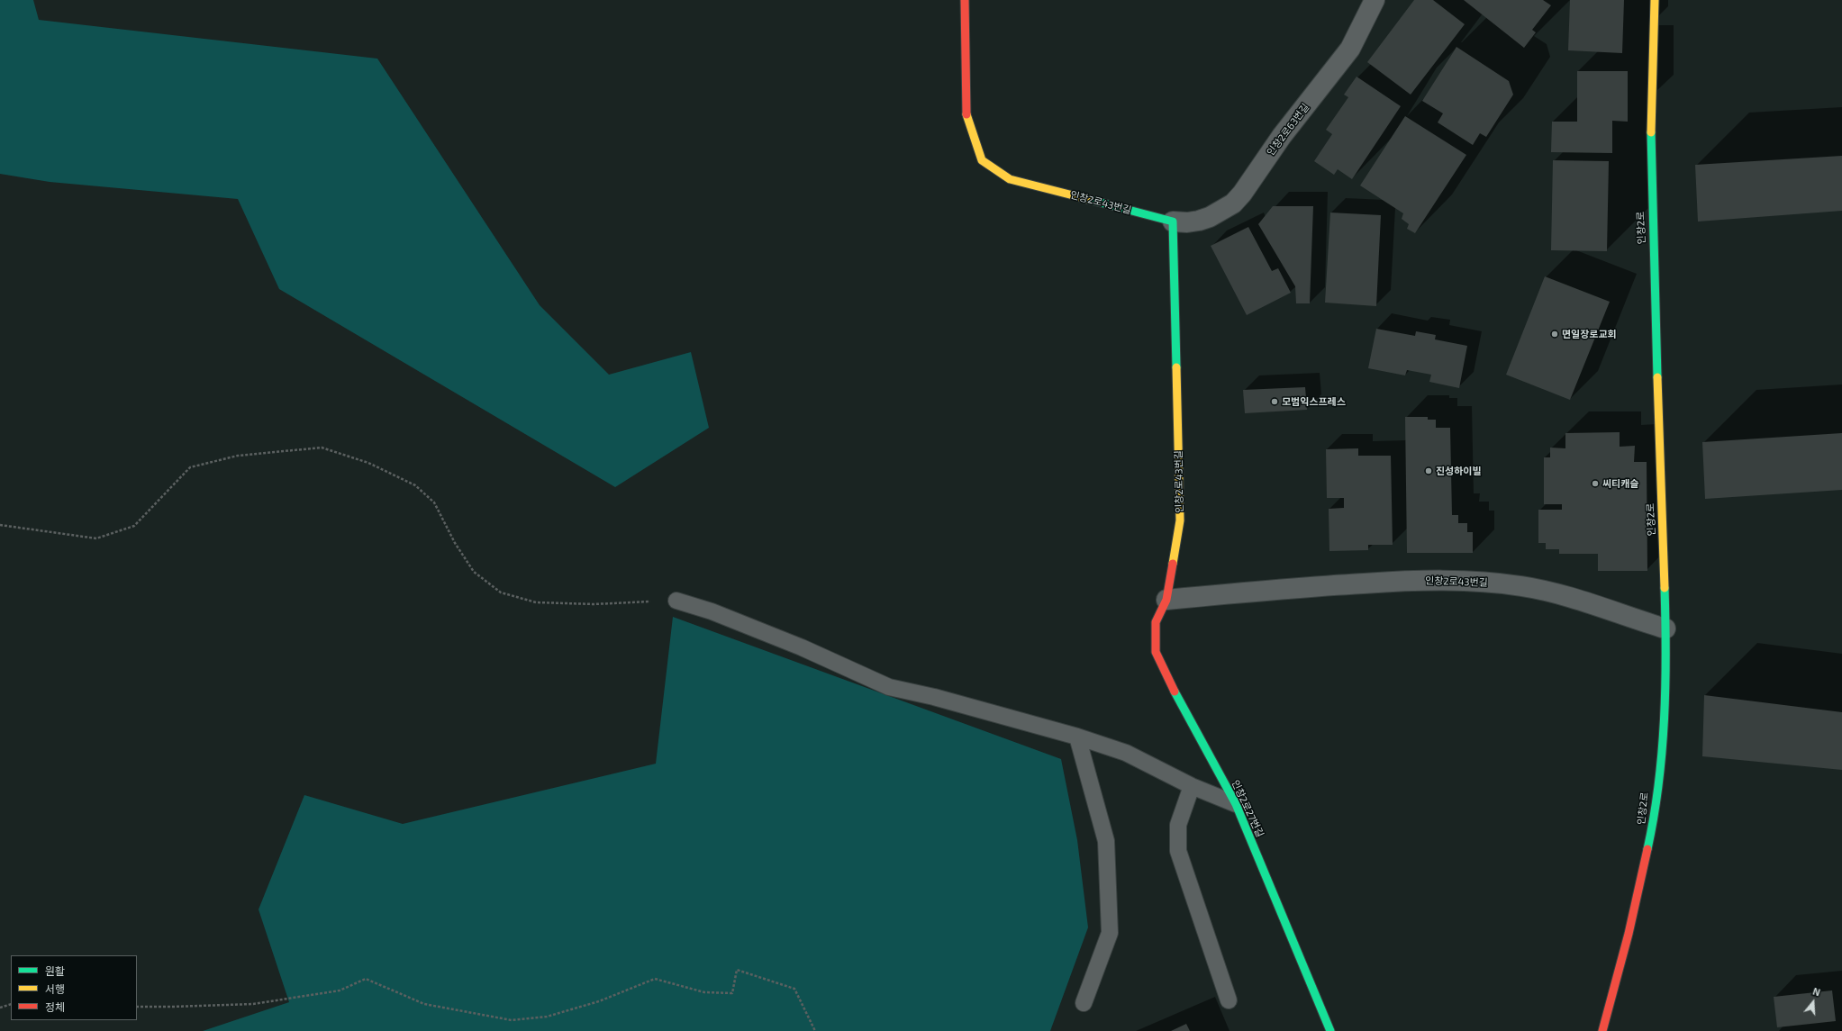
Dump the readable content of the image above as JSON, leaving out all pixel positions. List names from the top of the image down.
{
  "streets": {
    "street": [
      "인창2로63번길",
      "인창2로43번길",
      "인창2로",
      "인창2로27번길"
    ]
  },
  "crossings": [
    ["인창2로63번길", "인창2로43번길"],
    ["인창2로43번길", "인창2로"],
    ["인창2로43번길", "인창2로27번길"]
  ],
  "places": [
    "면일장로교회",
    "모범익스프레스",
    "진성하이빌",
    "씨티캐슬"
  ],
  "legend": ["원활", "서행", "정체"],
  "north": "top"
}
